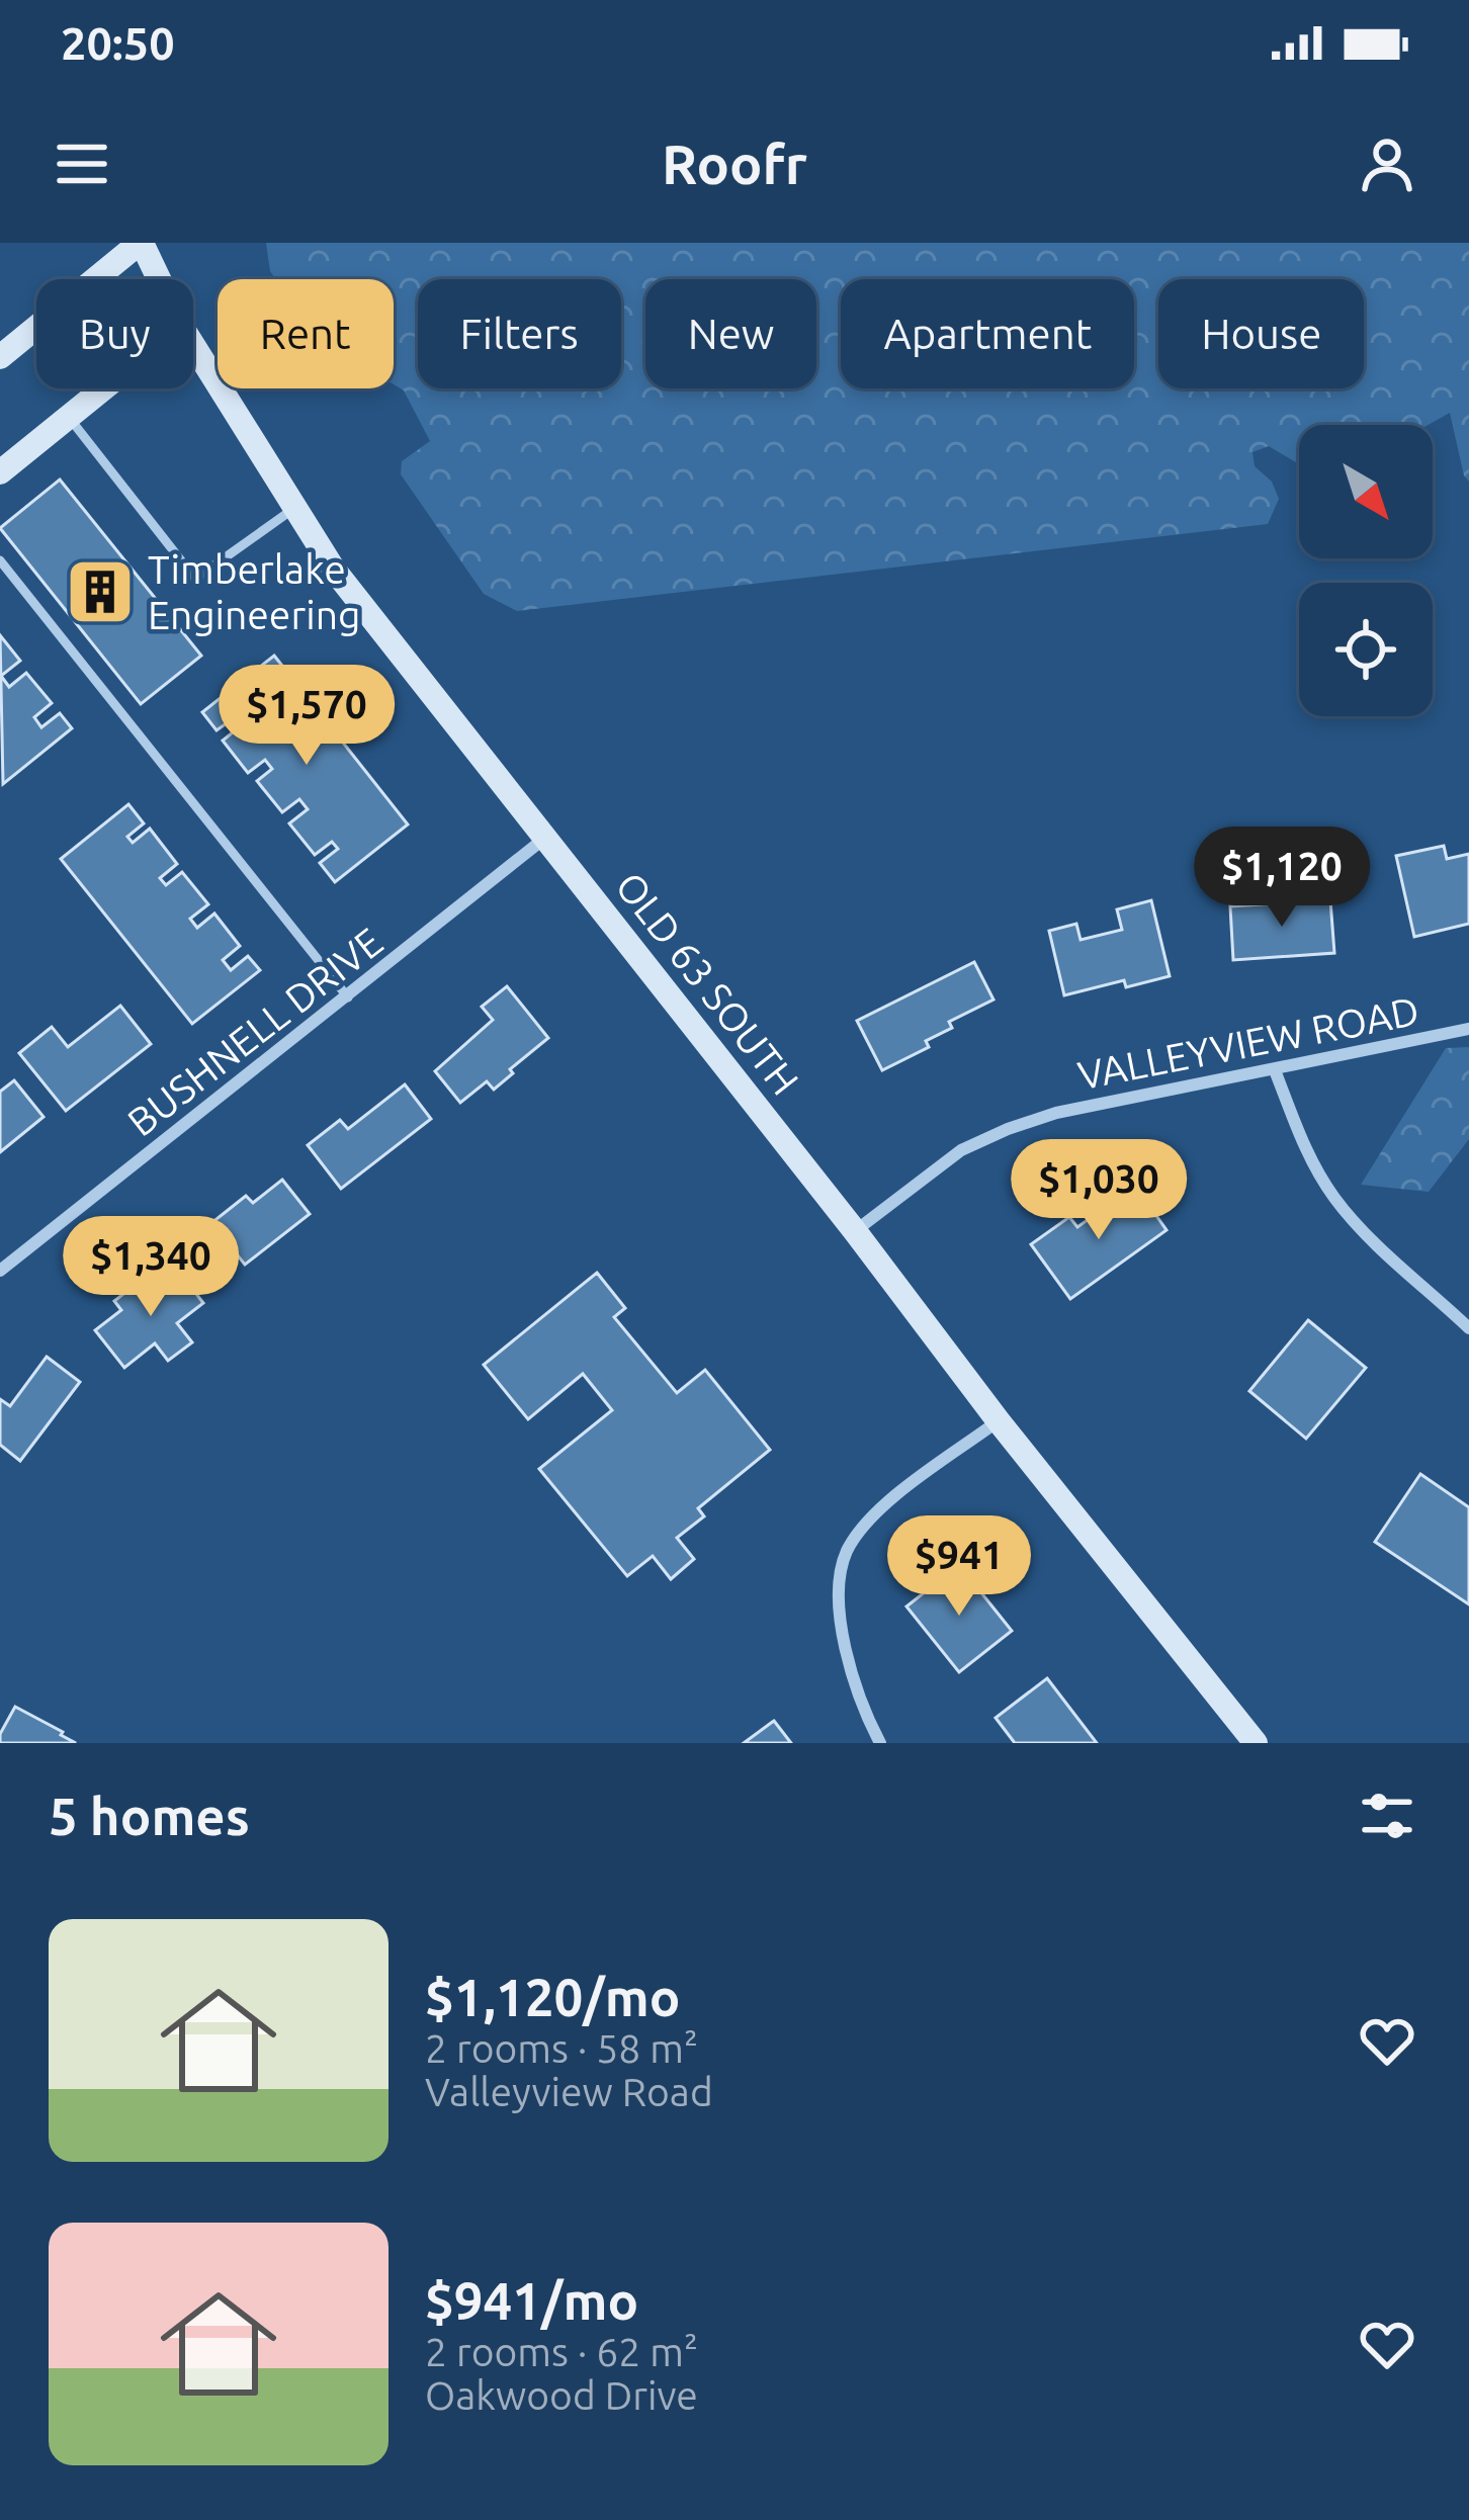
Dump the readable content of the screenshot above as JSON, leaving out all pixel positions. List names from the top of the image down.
{
  "streets": {
    "main road": ["OLD 63 SOUTH"],
    "street": ["BUSHNELL DRIVE", "VALLEYVIEW ROAD"]
  },
  "crossings": [
    ["OLD 63 SOUTH", "BUSHNELL DRIVE"],
    ["OLD 63 SOUTH", "VALLEYVIEW ROAD"]
  ],
  "places": {
    "building": ["Timberlake Engineering"]
  },
  "north": "bottom right",
  "page": {
    "status": "20:50",
    "header": "Roofr",
    "chip": [
      "Buy",
      "Rent",
      "Filters",
      "New",
      "Apartment",
      "House"
    ],
    "price": [
      "$1,570",
      "$1,120",
      "$1,030",
      "$1,340",
      "$941"
    ],
    "heading": "5 homes",
    "list": [
      {
        "name": "$1,120/mo",
        "note": "2 rooms · 58 m² · Valleyview Road"
      },
      {
        "name": "$941/mo",
        "note": "2 rooms · 62 m² · Oakwood Drive"
      }
    ]
  }
}
